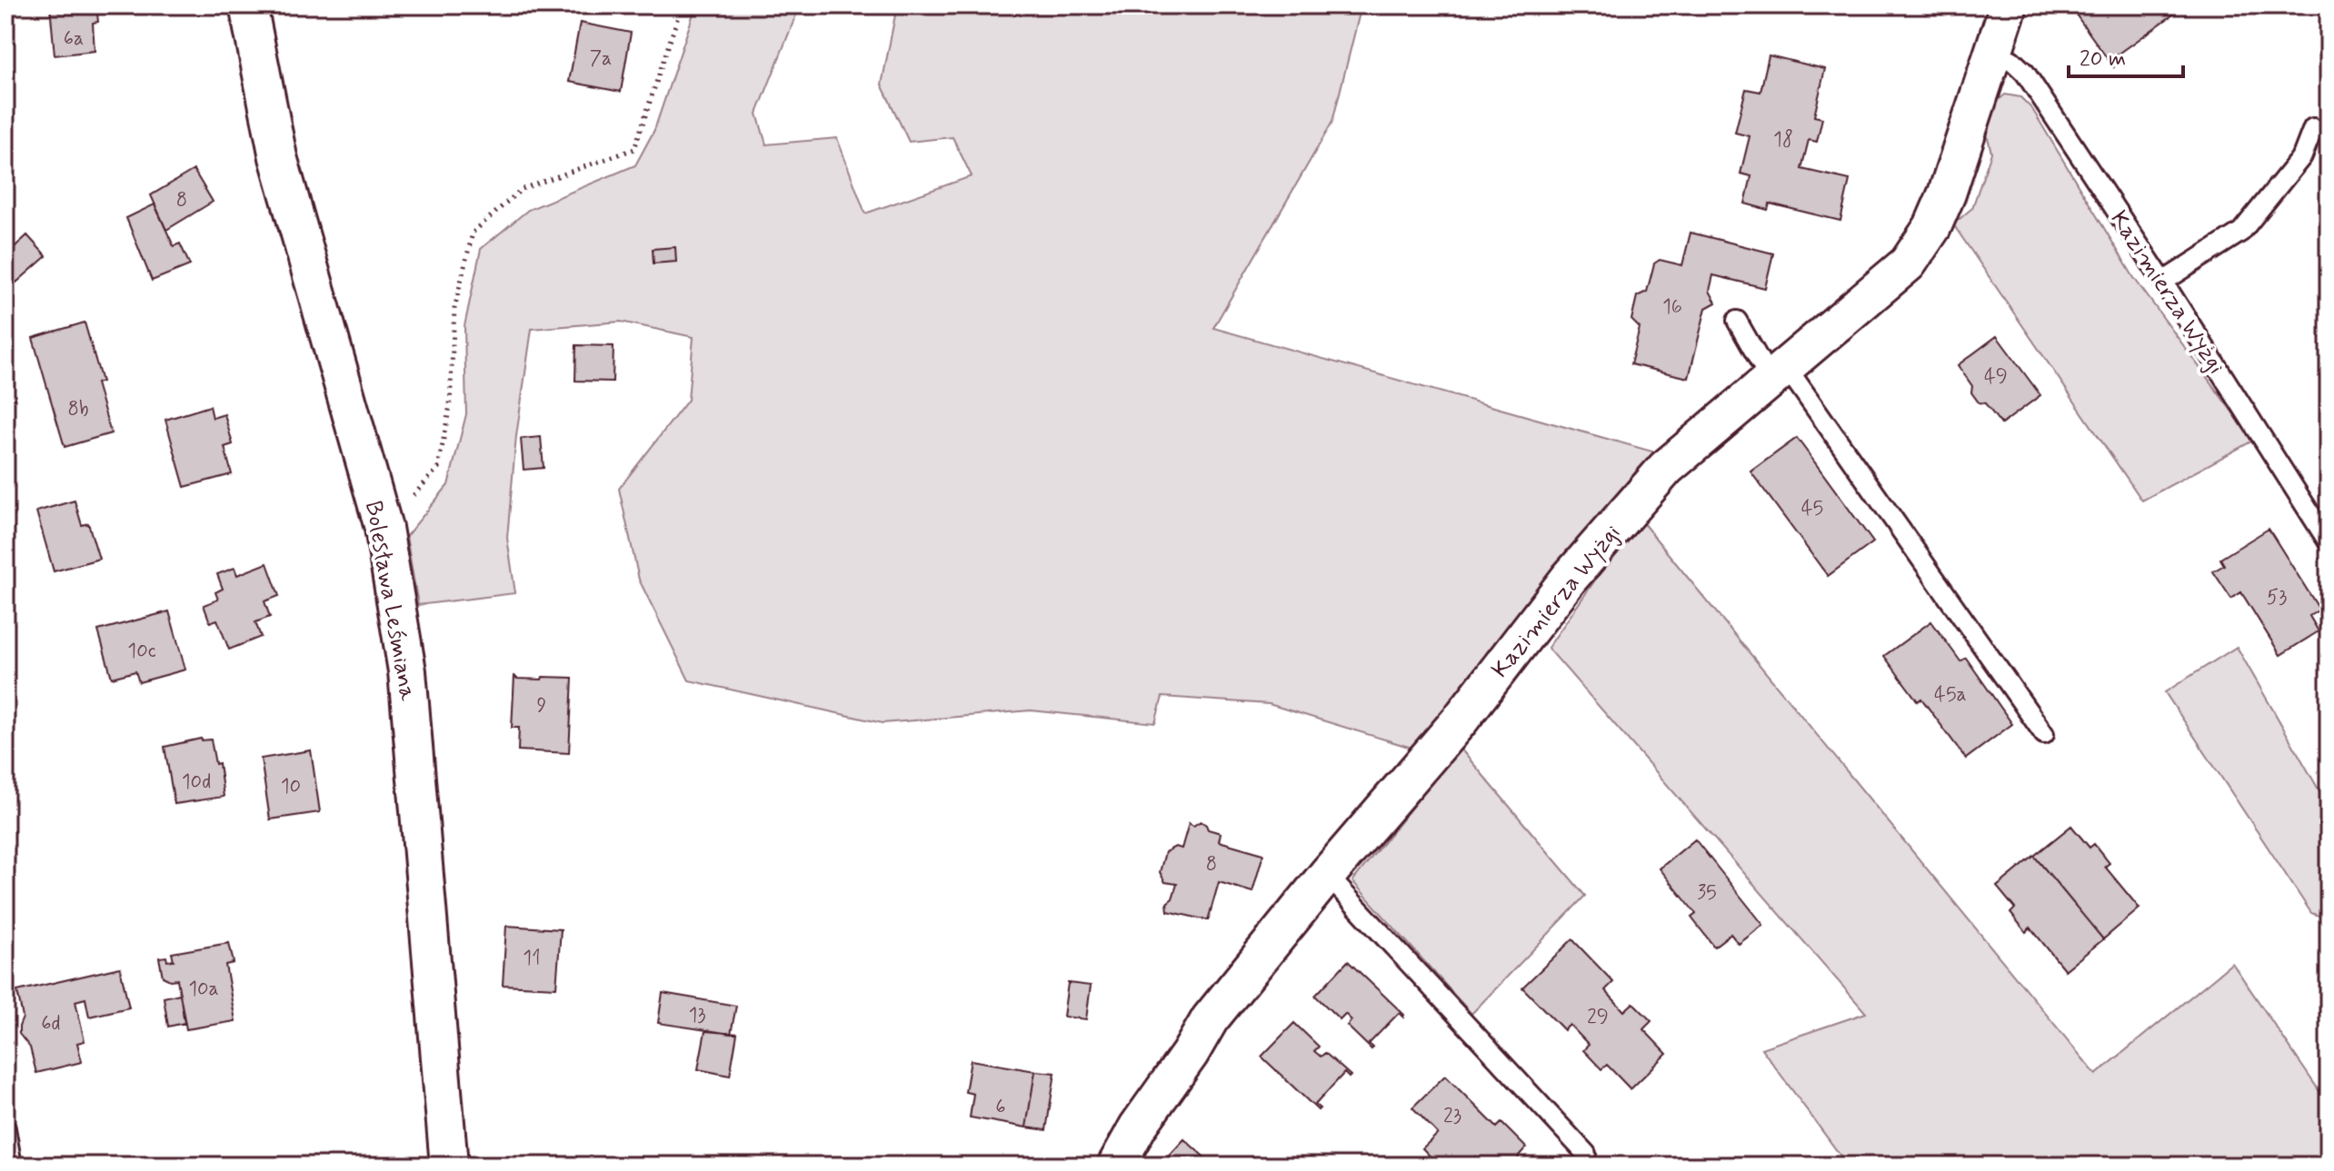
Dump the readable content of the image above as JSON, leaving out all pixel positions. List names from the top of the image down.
{
  "streets": {
    "street": ["Kazimierza Wyżgi", "Bolesława Leśmiana"]
  },
  "house_numbers": [
    "6a",
    "7a",
    "18",
    "8",
    "16",
    "49",
    "8b",
    "45",
    "53",
    "10c",
    "45a",
    "9",
    "10d",
    "10",
    "8",
    "35",
    "11",
    "10a",
    "13",
    "29",
    "6d",
    "6",
    "23"
  ],
  "scale_bar": "20 m"
}
